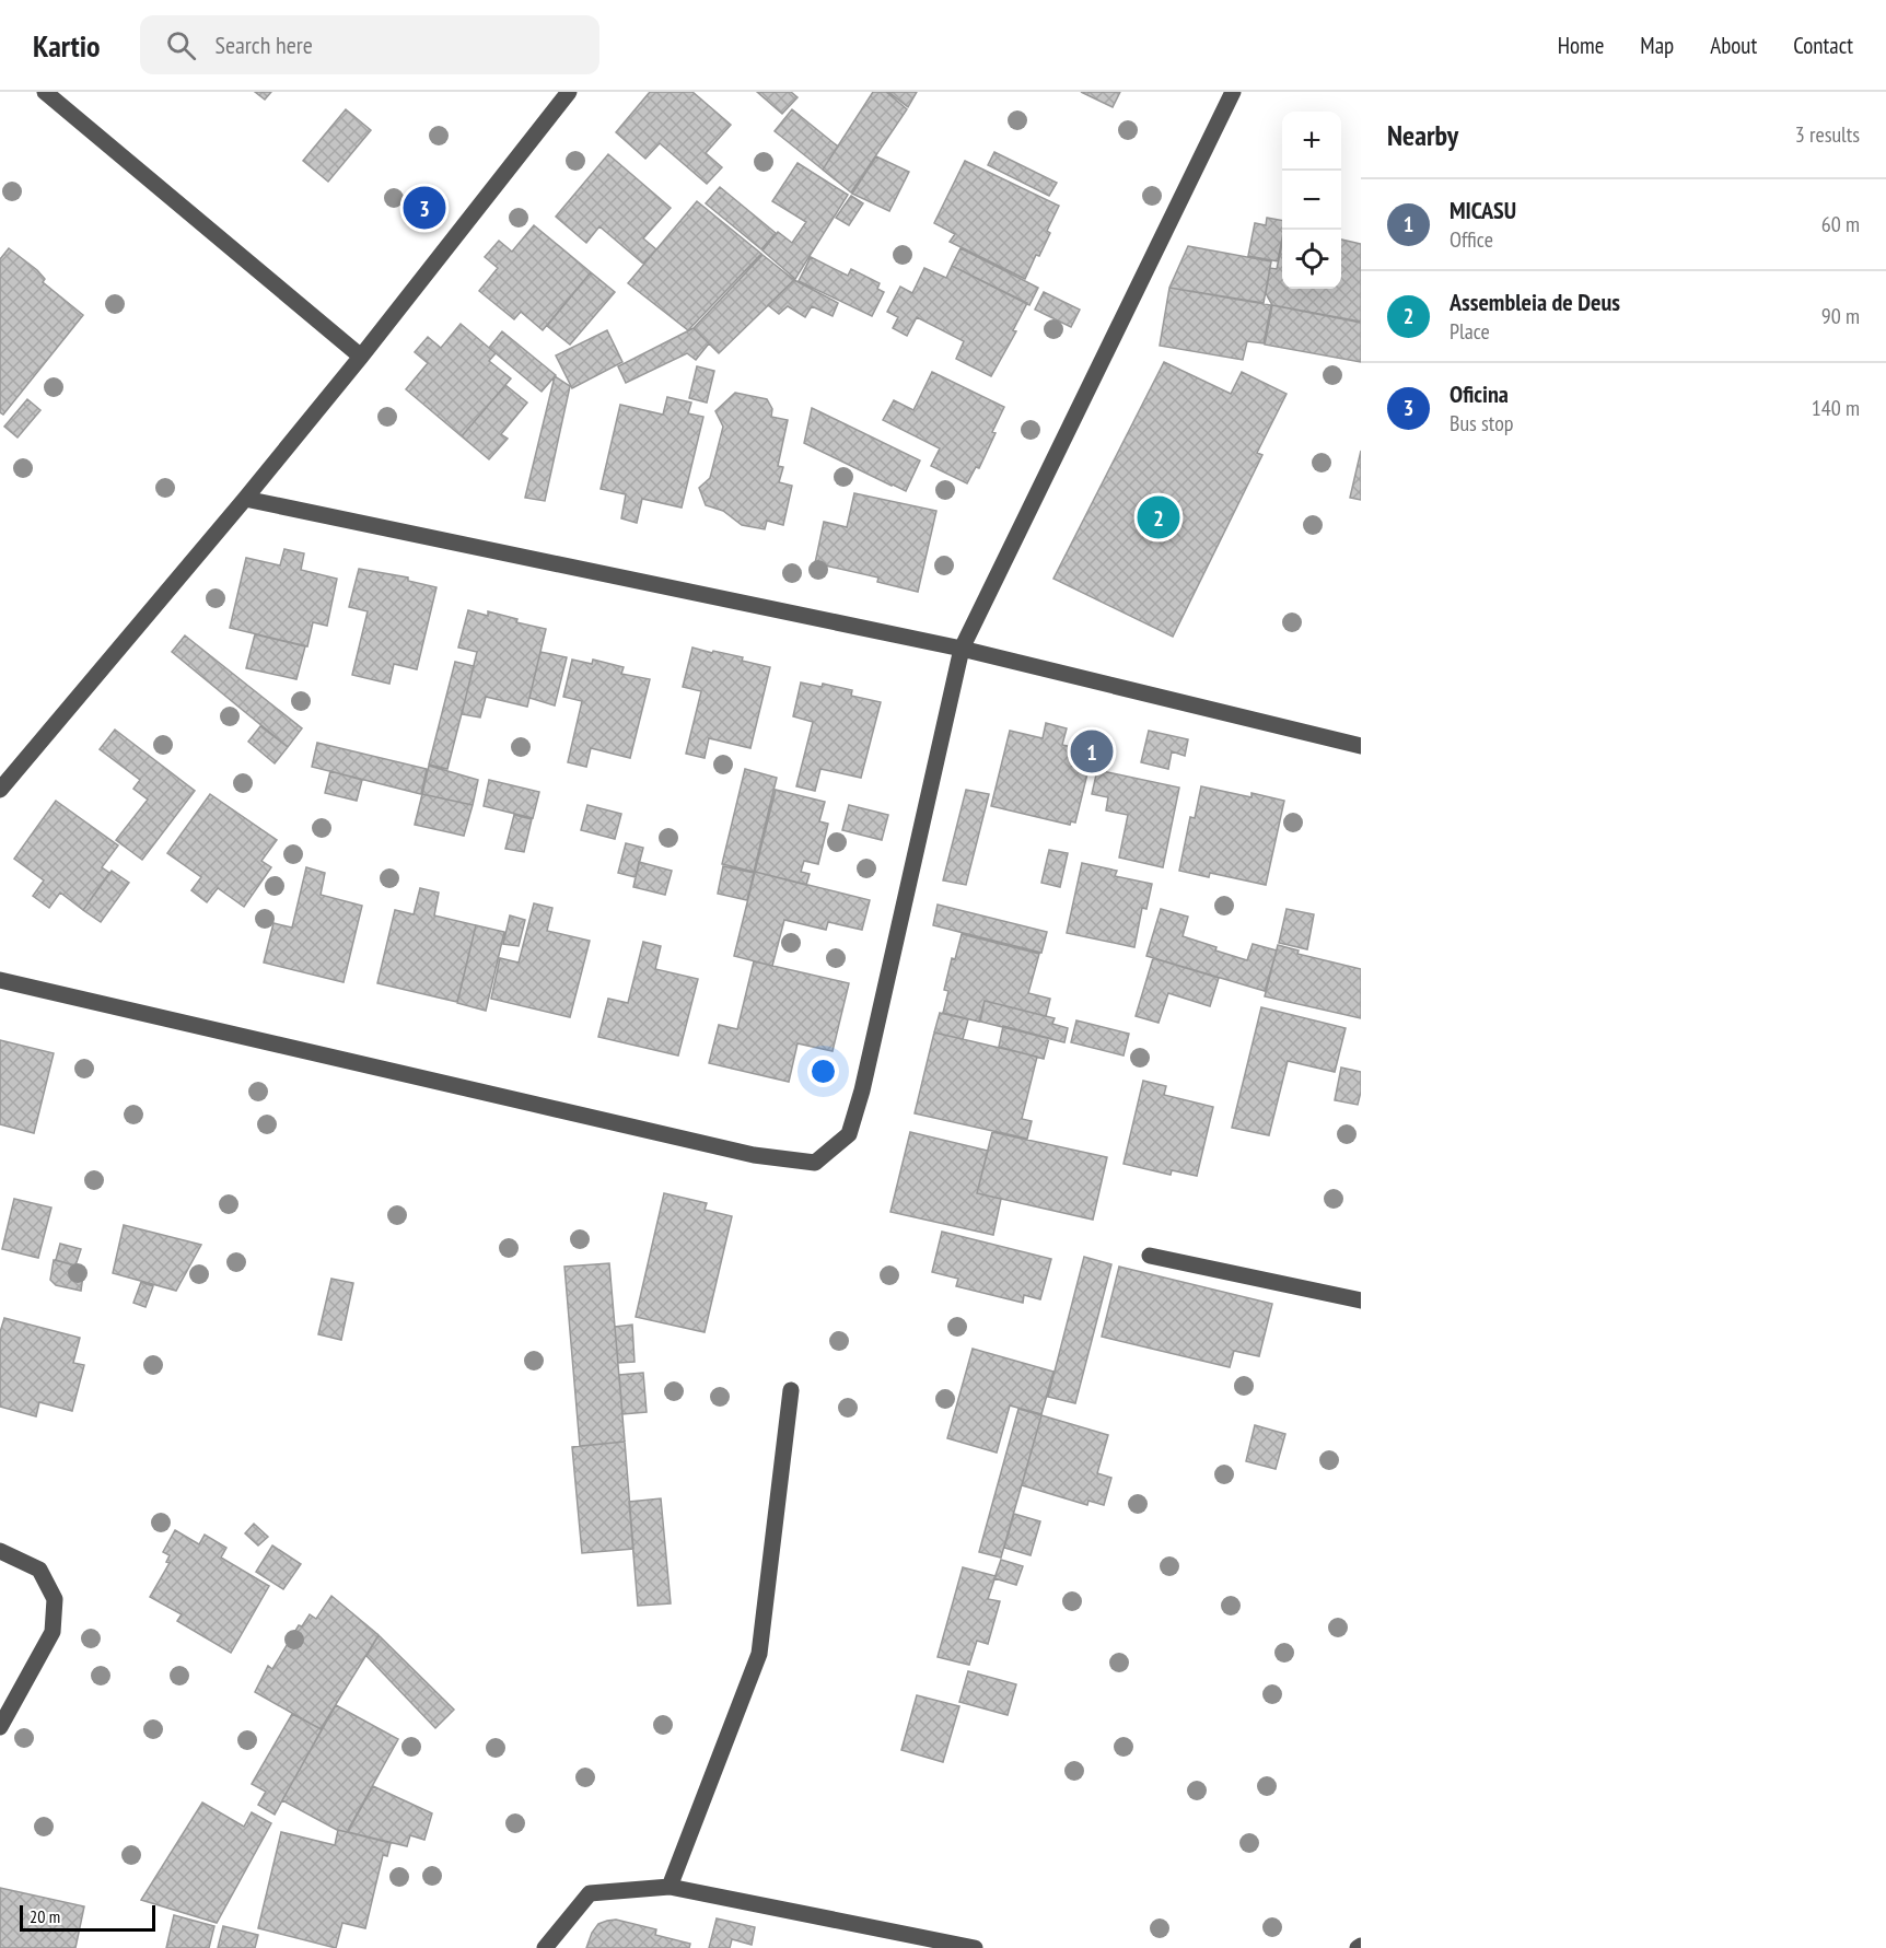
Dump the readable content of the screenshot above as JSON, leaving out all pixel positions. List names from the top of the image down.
{
  "scale_bar": "20 m",
  "page": {
    "header": "Kartio",
    "search": "Search here",
    "nav": [
      "Home",
      "Map",
      "About",
      "Contact"
    ],
    "heading": ["Nearby", "3 results"],
    "map_buttons": ["+", "−"],
    "list": [
      {
        "mark": "1",
        "name": "MICASU",
        "note": "Office",
        "value": "60 m"
      },
      {
        "mark": "2",
        "name": "Assembleia de Deus",
        "note": "Place",
        "value": "90 m"
      },
      {
        "mark": "3",
        "name": "Oficina",
        "note": "Bus stop",
        "value": "140 m"
      }
    ],
    "pins": ["3", "2", "1"],
    "scale": "20 m"
  }
}
